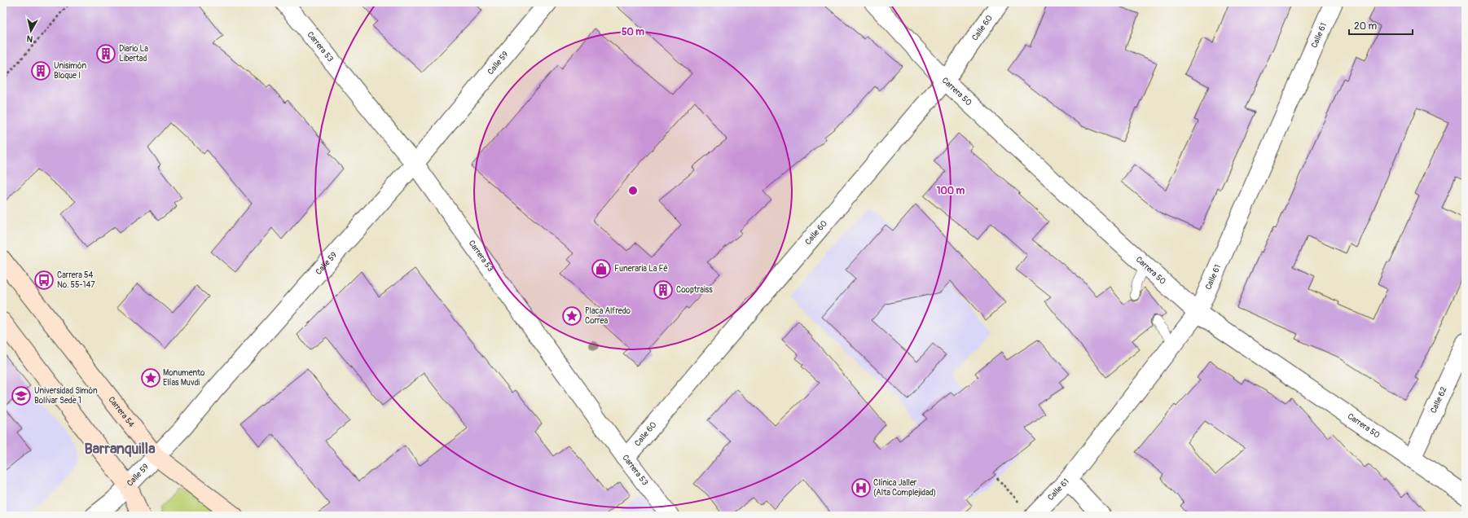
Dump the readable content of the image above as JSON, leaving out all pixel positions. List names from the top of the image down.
{
  "streets": {
    "main road": ["Carrera 54"],
    "street": [
      "Calle 60",
      "Calle 61",
      "Carrera 53",
      "Calle 59",
      "Carrera 50",
      "Calle 62"
    ]
  },
  "crossings": [
    ["Calle 60", "Carrera 53"],
    ["Calle 60", "Carrera 50"],
    ["Calle 61", "Carrera 50"],
    ["Carrera 53", "Calle 59"],
    ["Calle 59", "Carrera 54"],
    ["Carrera 50", "Calle 62"]
  ],
  "districts": ["Barranquilla"],
  "places": {
    "building": ["Diario La Libertad", "Unisimón Bloque I", "Cooptraiss"],
    "shop": ["Funeraria La Fé"],
    "bus stop": ["Carrera 54 No. 55-147"],
    "place": ["Placa Alfredo Correa", "Monumento Elías Muvdi"],
    "school or university": ["Universidad Simón Bolívar Sede 1"],
    "hospital": ["Clínica Jaller (Alta Complejidad)"]
  },
  "scale_bar": "20 m",
  "north": "bottom",
  "rings": ["50 m", "100 m"]
}
